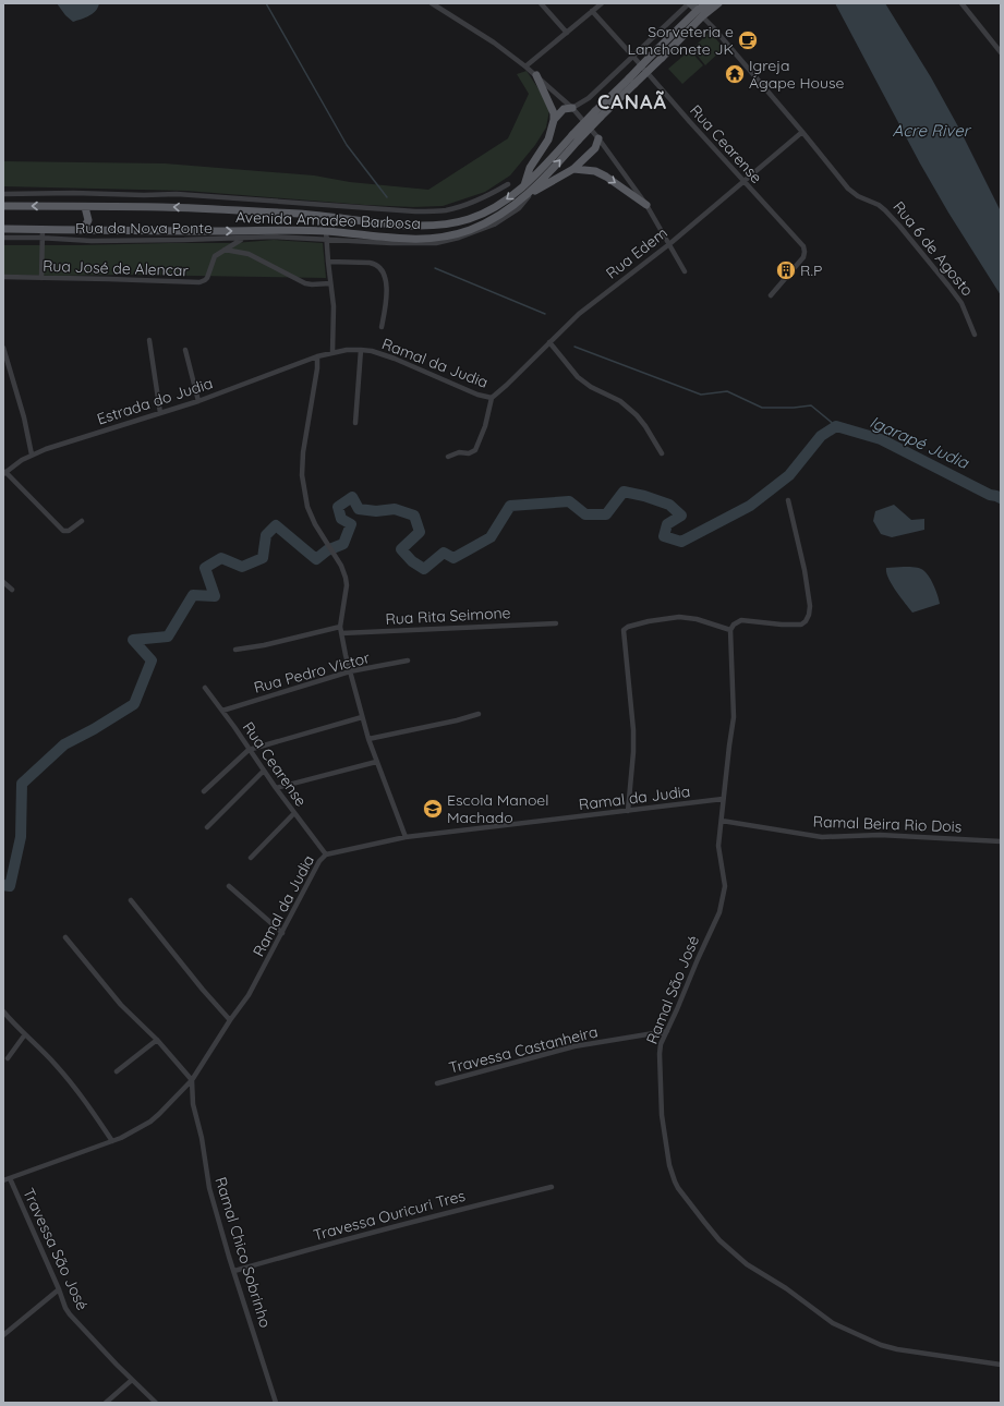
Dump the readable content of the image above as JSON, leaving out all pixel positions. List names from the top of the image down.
{
  "streets": {
    "main road": ["Avenida Amadeo Barbosa"],
    "street": [
      "Rua Cearense",
      "Rua da Nova Ponte",
      "Rua 6 de Agosto",
      "Rua Edem",
      "Rua José de Alencar",
      "Ramal da Judia",
      "Estrada do Judia",
      "Rua Rita Seimone",
      "Rua Pedro Victor",
      "Ramal Beira Rio Dois",
      "Ramal São José",
      "Travessa Castanheira",
      "Travessa Ouricuri Tres",
      "Travessa São José",
      "Ramal Chico Sobrinho"
    ]
  },
  "crossings": [
    ["Rua Cearense", "Rua Edem"],
    ["Rua Cearense", "Ramal da Judia"],
    ["Rua Cearense", "Rua Pedro Victor"],
    ["Avenida Amadeo Barbosa", "Rua da Nova Ponte"],
    ["Avenida Amadeo Barbosa", "Rua 6 de Agosto"],
    ["Avenida Amadeo Barbosa", "Rua José de Alencar"],
    ["Rua da Nova Ponte", "Rua José de Alencar"],
    ["Rua 6 de Agosto", "Rua Edem"],
    ["Rua Edem", "Ramal da Judia"],
    ["Ramal da Judia", "Estrada do Judia"],
    ["Ramal da Judia", "Ramal São José"],
    ["Ramal da Judia", "Travessa São José"],
    ["Ramal da Judia", "Ramal Chico Sobrinho"],
    ["Ramal Beira Rio Dois", "Ramal São José"],
    ["Ramal São José", "Travessa Castanheira"],
    ["Travessa Ouricuri Tres", "Ramal Chico Sobrinho"]
  ],
  "districts": ["CANAÃ"],
  "water": ["Acre River", "Igarapé Judia"],
  "places": {
    "cafe": ["Sorveteria e Lanchonete JK"],
    "temple": ["Igreja Ágape House"],
    "building": ["R.P"],
    "school or university": ["Escola Manoel Machado"]
  }
}
